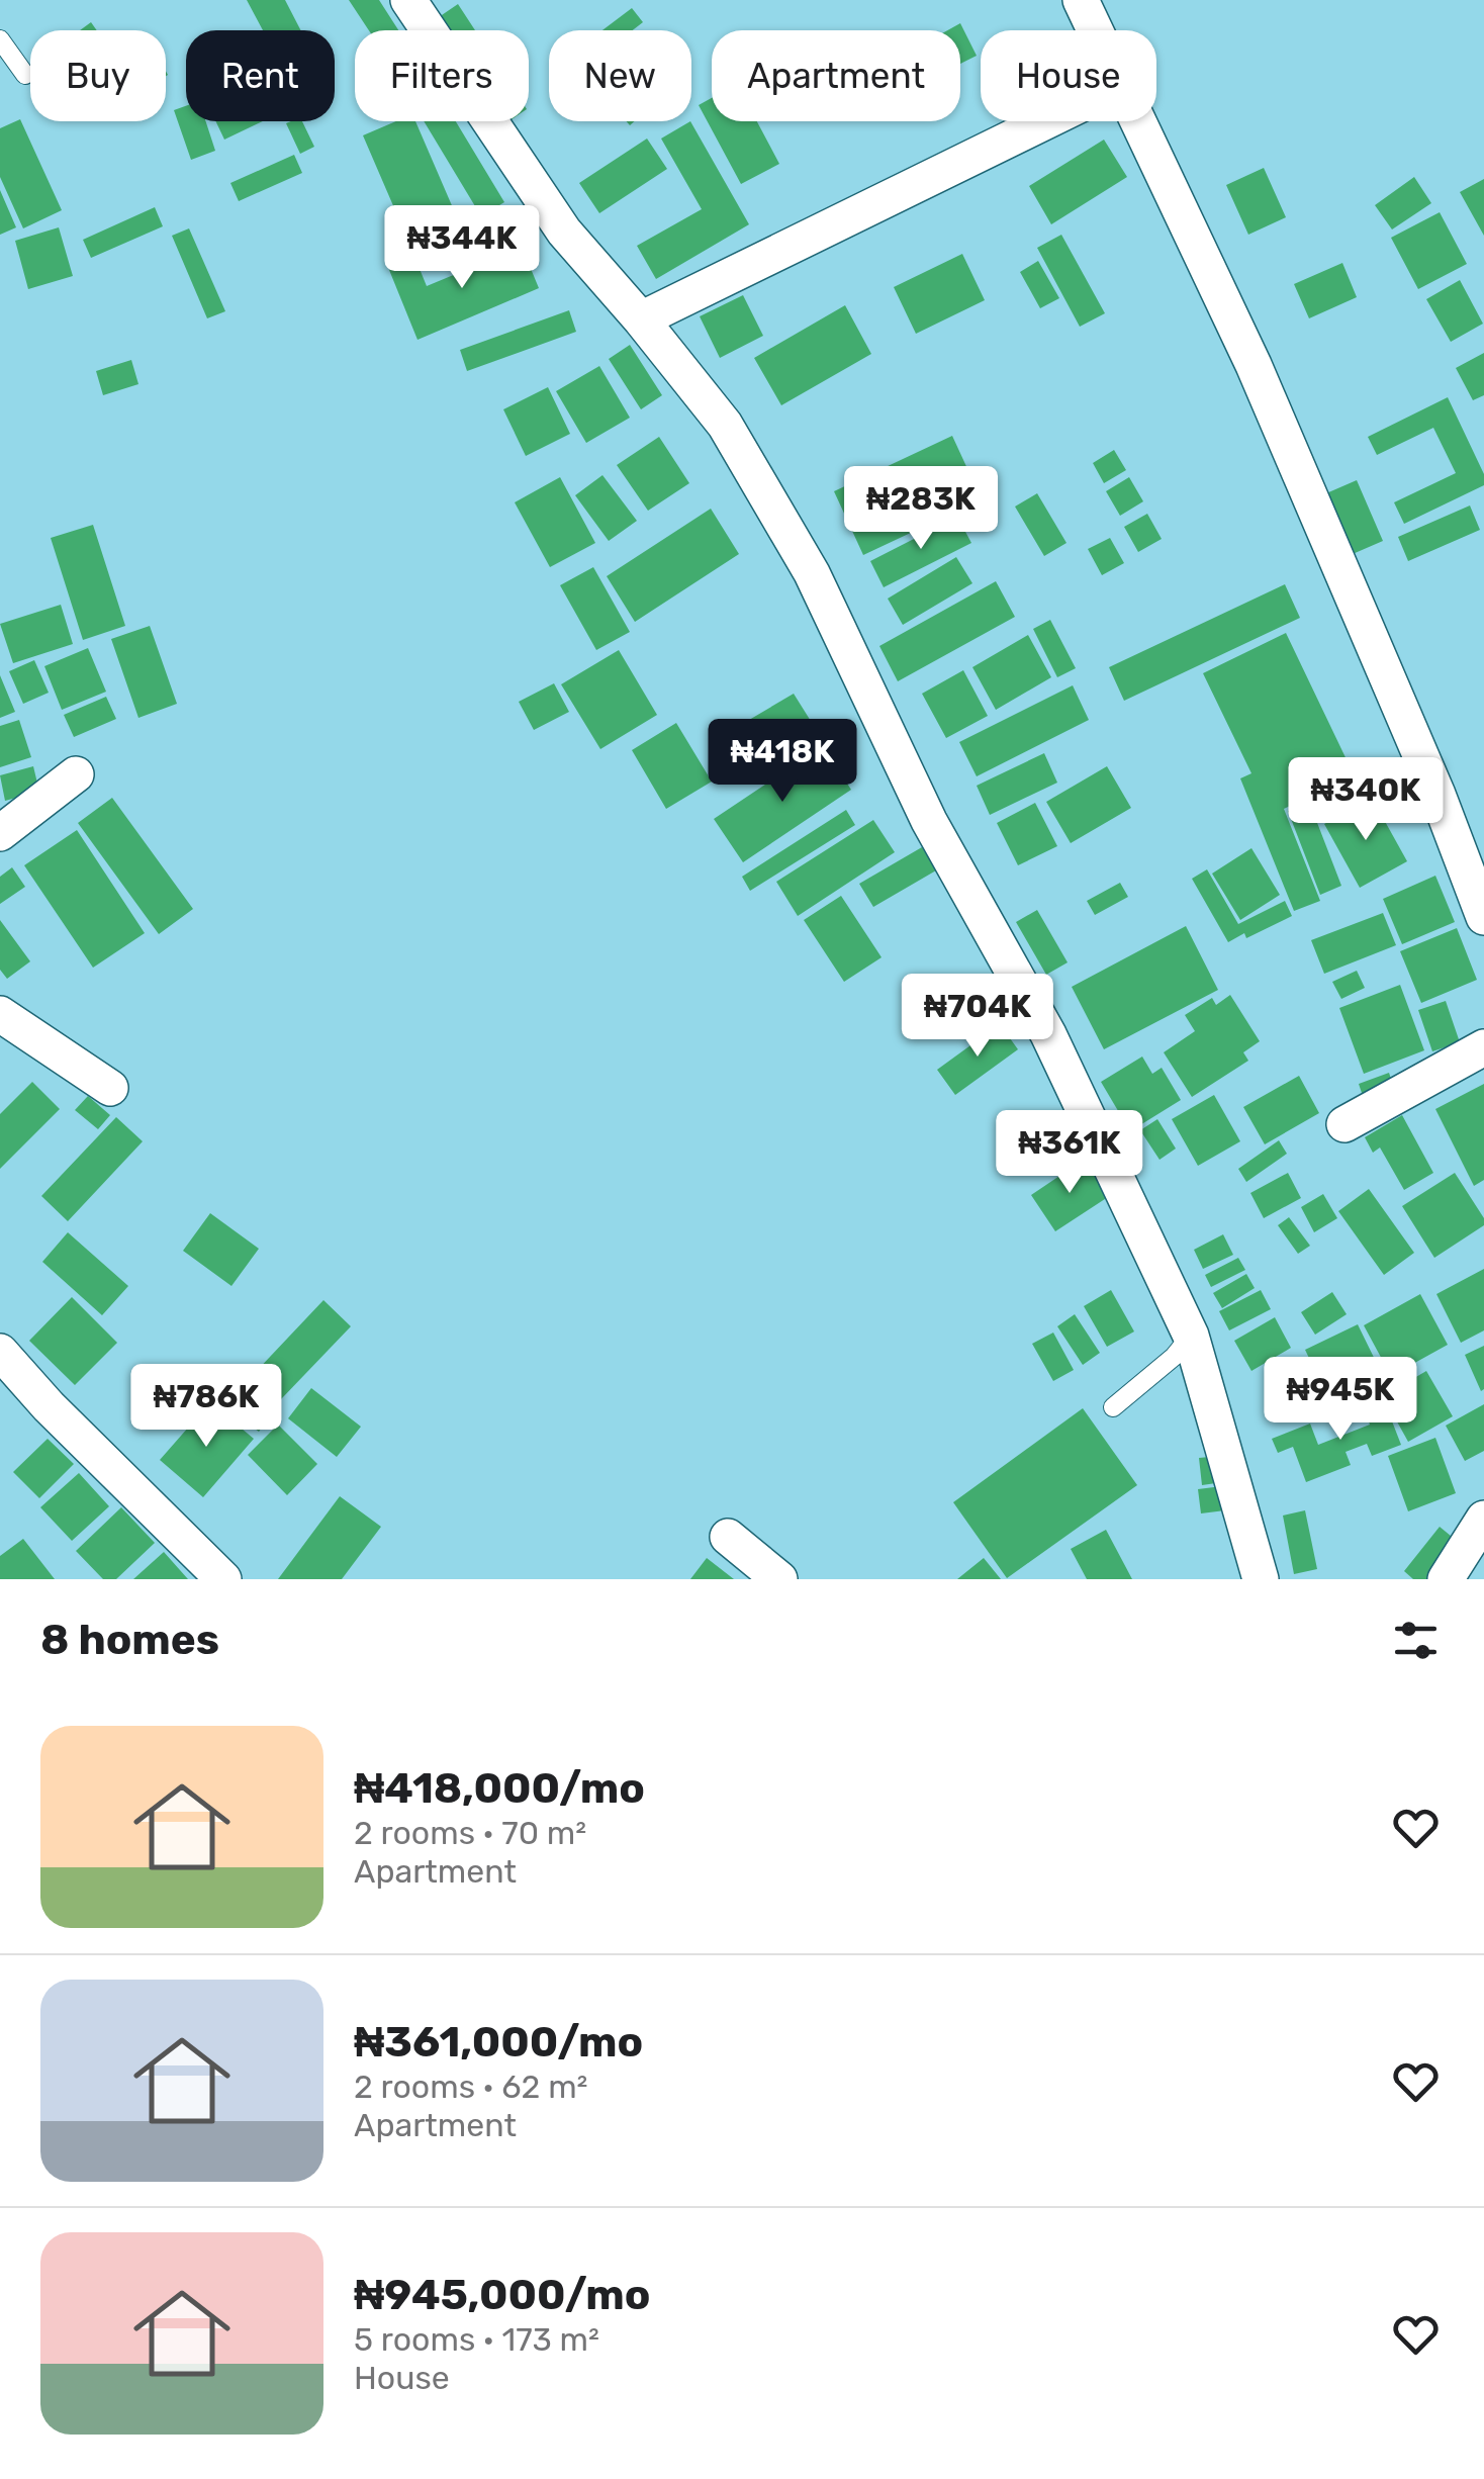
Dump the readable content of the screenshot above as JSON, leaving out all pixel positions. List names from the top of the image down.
{
  "page": {
    "chip": [
      "Buy",
      "Rent",
      "Filters",
      "New",
      "Apartment",
      "House"
    ],
    "price": [
      "₦344K",
      "₦283K",
      "₦418K",
      "₦340K",
      "₦704K",
      "₦361K",
      "₦945K",
      "₦786K"
    ],
    "heading": "8 homes",
    "list": [
      {
        "name": "₦418,000/mo",
        "note": "2 rooms · 70 m² · Apartment"
      },
      {
        "name": "₦361,000/mo",
        "note": "2 rooms · 62 m² · Apartment"
      },
      {
        "name": "₦945,000/mo",
        "note": "5 rooms · 173 m² · House"
      }
    ]
  }
}
